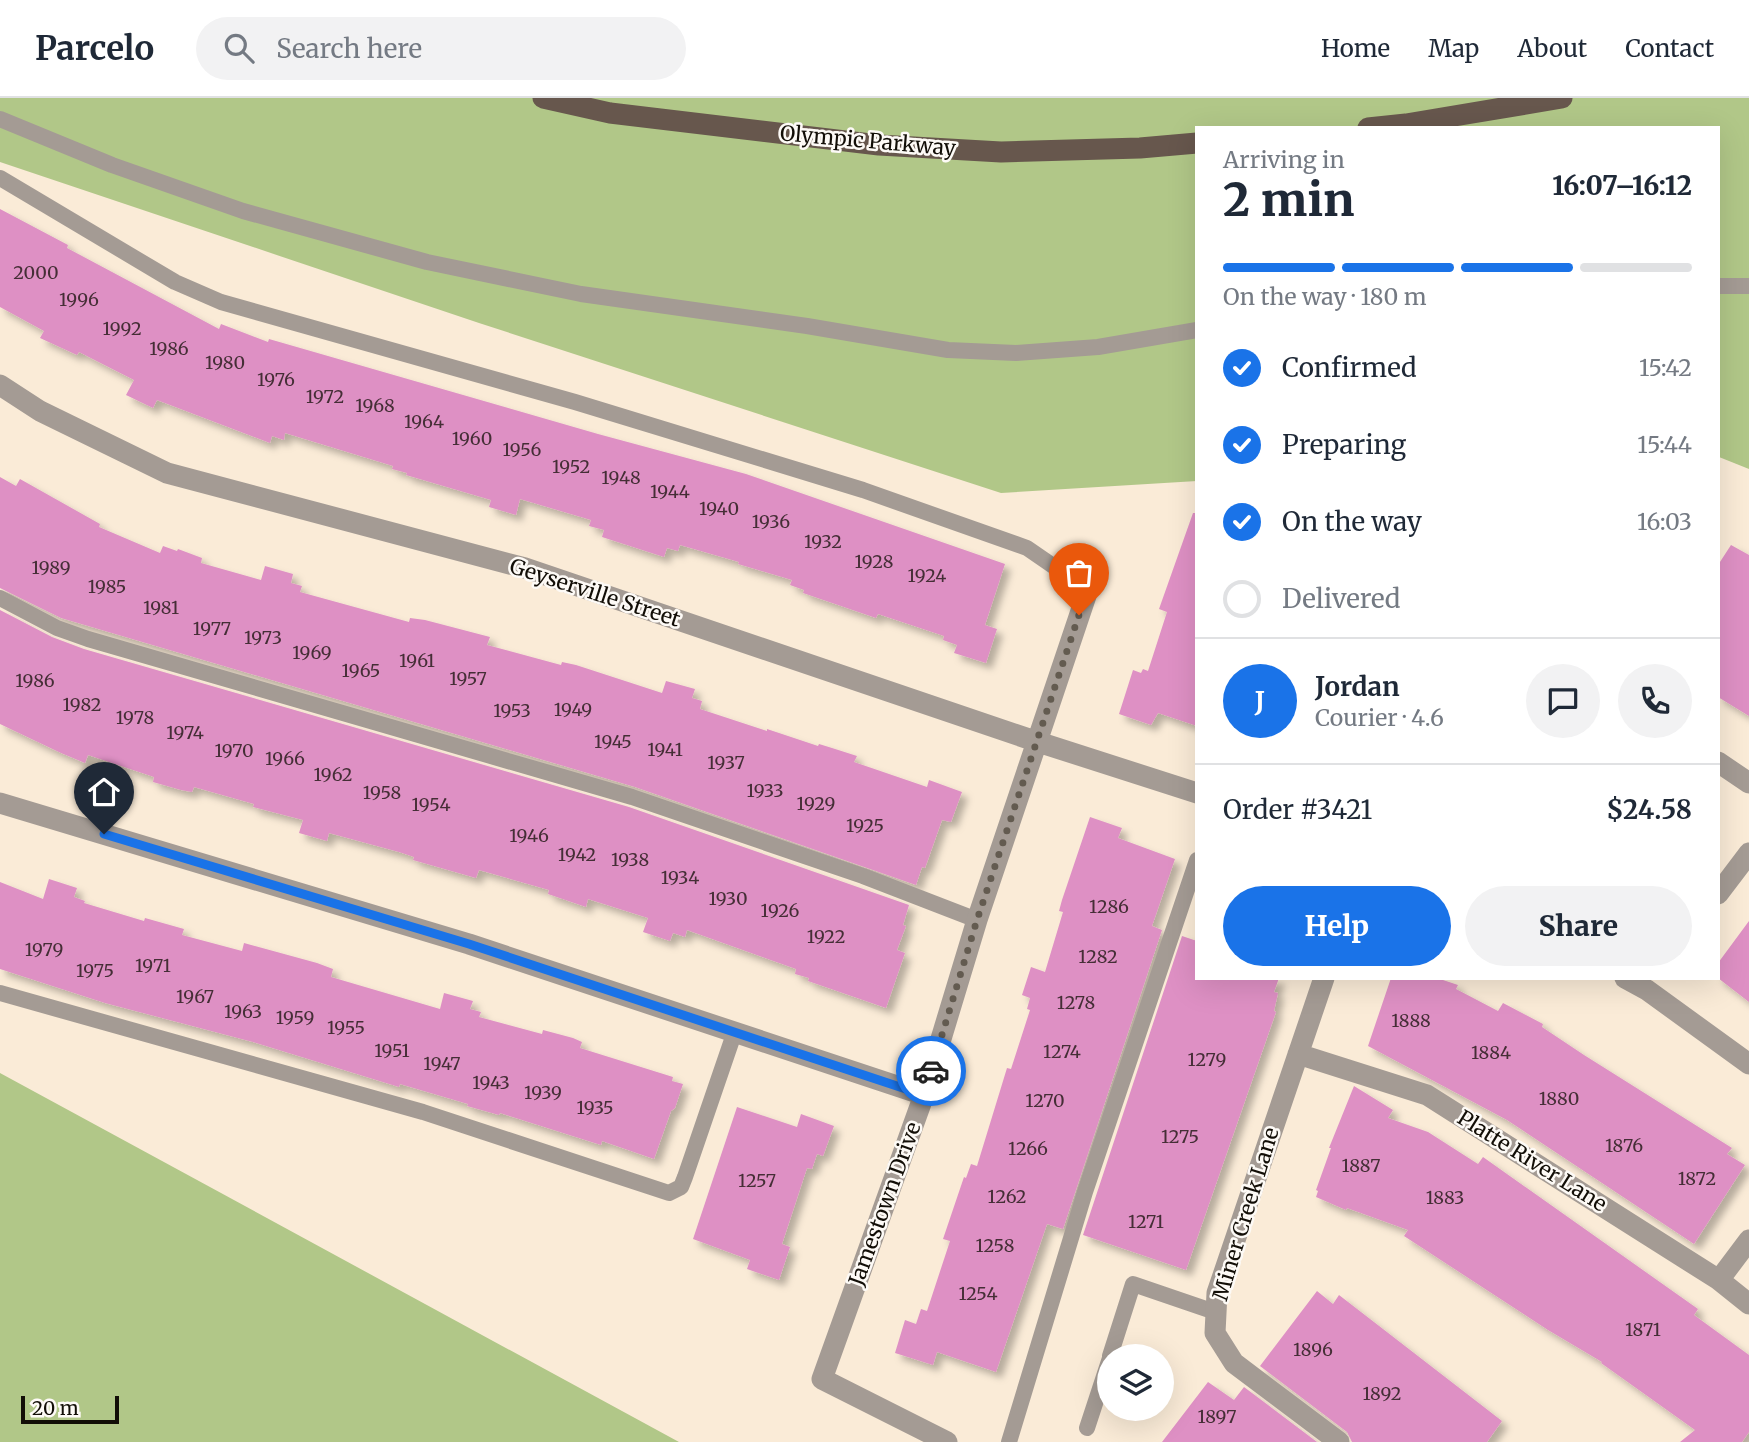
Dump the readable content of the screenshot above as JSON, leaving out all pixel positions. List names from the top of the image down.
{
  "streets": {
    "main road": ["Olympic Parkway"],
    "street": [
      "Geyserville Street",
      "Platte River Lane",
      "Jamestown Drive",
      "Miner Creek Lane"
    ]
  },
  "crossings": [
    ["Geyserville Street", "Jamestown Drive"],
    ["Platte River Lane", "Miner Creek Lane"]
  ],
  "house_numbers": [
    "2000",
    "1996",
    "1992",
    "1986",
    "1980",
    "1976",
    "1972",
    "1968",
    "1964",
    "1960",
    "1956",
    "1952",
    "1948",
    "1944",
    "1940",
    "1936",
    "1932",
    "1928",
    "1989",
    "1924",
    "1985",
    "1981",
    "1977",
    "1973",
    "1969",
    "1961",
    "1965",
    "1957",
    "1986",
    "1982",
    "1949",
    "1953",
    "1978",
    "1974",
    "1945",
    "1941",
    "1970",
    "1966",
    "1937",
    "1962",
    "1933",
    "1958",
    "1929",
    "1954",
    "1925",
    "1946",
    "1942",
    "1938",
    "1934",
    "1930",
    "1286",
    "1926",
    "1922",
    "1979",
    "1282",
    "1971",
    "1975",
    "1967",
    "1278",
    "1963",
    "1959",
    "1888",
    "1955",
    "1951",
    "1274",
    "1884",
    "1279",
    "1947",
    "1943",
    "1939",
    "1880",
    "1270",
    "1935",
    "1275",
    "1876",
    "1266",
    "1887",
    "1872",
    "1257",
    "1262",
    "1883",
    "1271",
    "1258",
    "1254",
    "1871",
    "1896",
    "1892",
    "1897"
  ],
  "scale_bar": "20 m",
  "page": {
    "header": "Parcelo",
    "search": "Search here",
    "nav": [
      "Home",
      "Map",
      "About",
      "Contact"
    ],
    "heading": ["2 min", "Arriving in", "16:07–16:12"],
    "panel": [
      "Jordan",
      "Courier · 4.6",
      "Order #3421",
      "$24.58"
    ],
    "bar": "On the way · 180 m",
    "list": [
      ["Confirmed", "15:42"],
      ["Preparing", "15:44"],
      ["On the way", "16:03"],
      "Delivered"
    ],
    "round": "J",
    "buttons": ["Help", "Share"],
    "scale": "20 m"
  }
}
